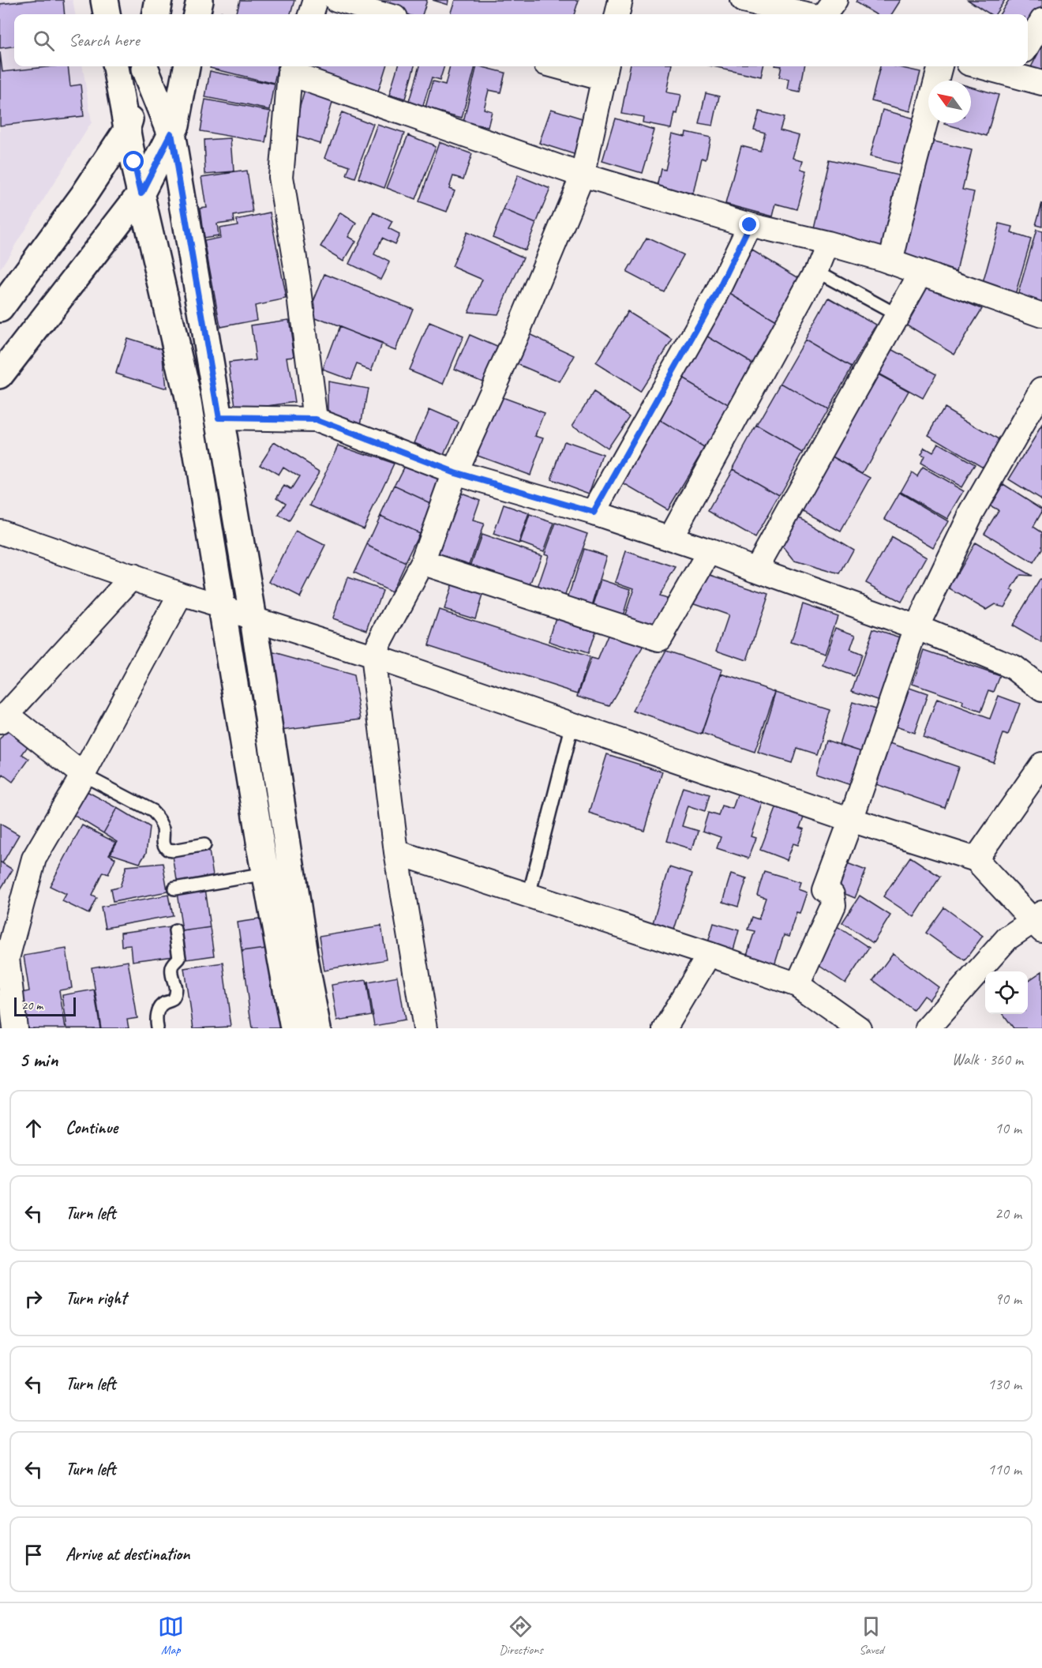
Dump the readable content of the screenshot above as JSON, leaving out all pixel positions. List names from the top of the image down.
{
  "scale_bar": "20 m",
  "north": "top left",
  "page": {
    "search": "Search here",
    "scale": "20 m",
    "heading": ["5 min", "Walk · 360 m"],
    "list": [
      ["Continue", "10 m"],
      ["Turn left", "20 m"],
      ["Turn right", "90 m"],
      ["Turn left", "130 m"],
      ["Turn left", "110 m"],
      "Arrive at destination"
    ],
    "nav": ["Map", "Directions", "Saved"]
  }
}
